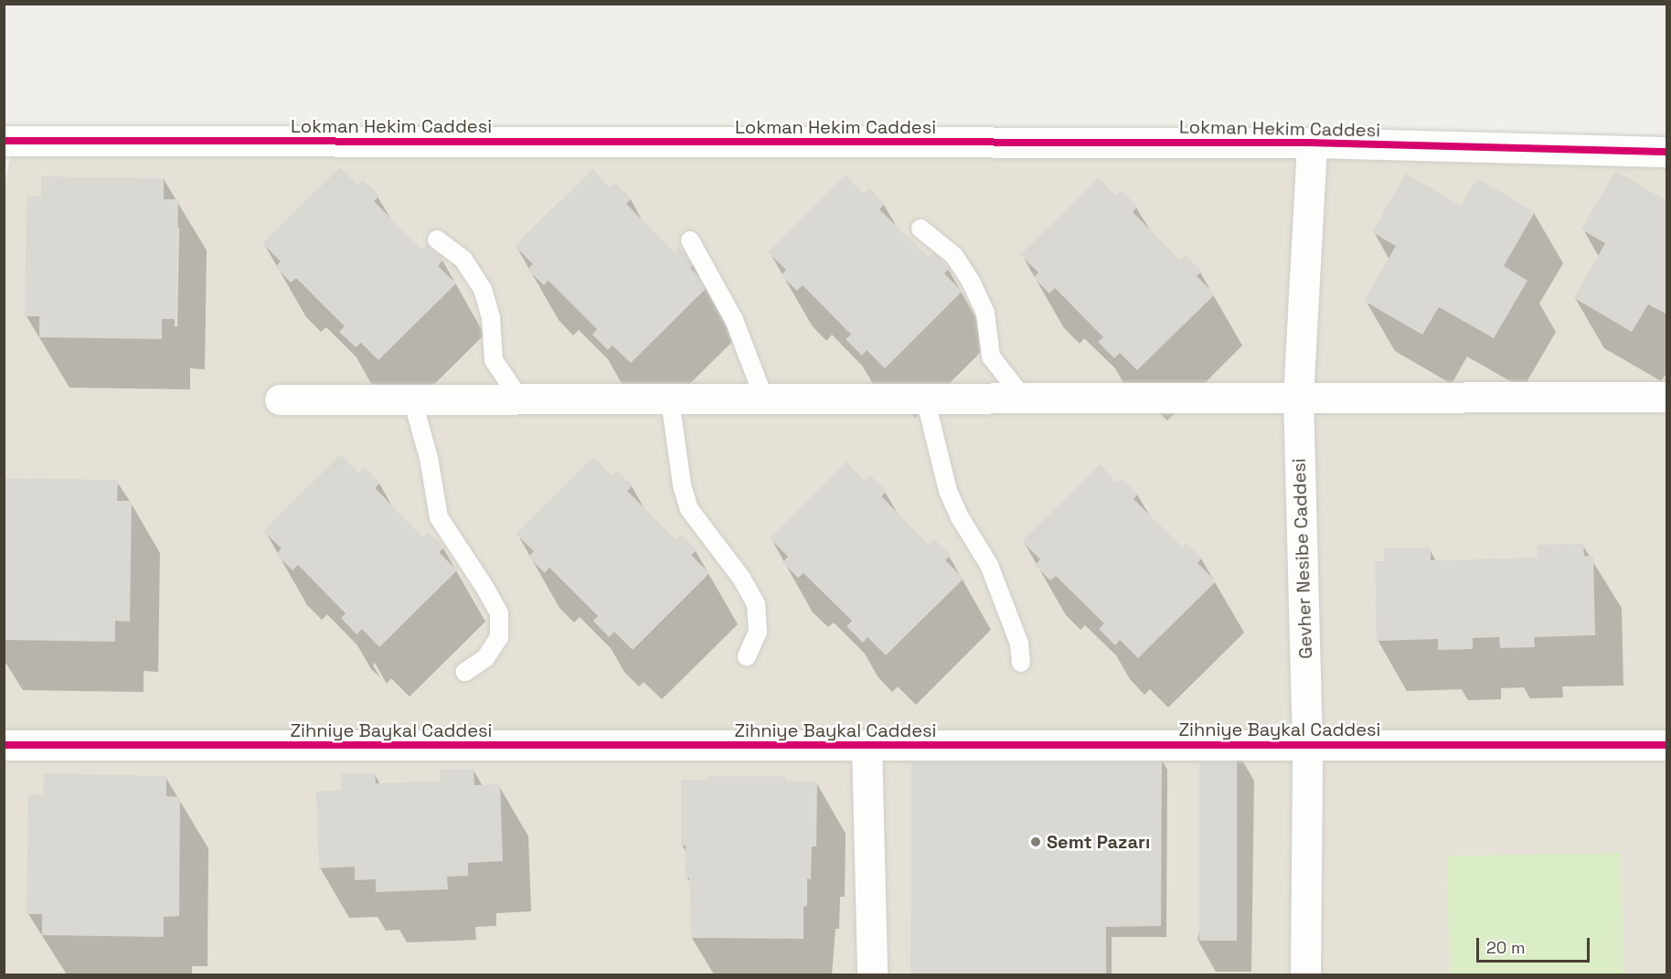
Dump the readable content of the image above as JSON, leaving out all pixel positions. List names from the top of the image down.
{
  "streets": {
    "street": ["Lokman Hekim Caddesi", "Gevher Nesibe Caddesi", "Zihniye Baykal Caddesi"]
  },
  "crossings": [
    ["Lokman Hekim Caddesi", "Gevher Nesibe Caddesi"],
    ["Gevher Nesibe Caddesi", "Zihniye Baykal Caddesi"]
  ],
  "places": ["Semt Pazarı"],
  "scale_bar": "20 m"
}
